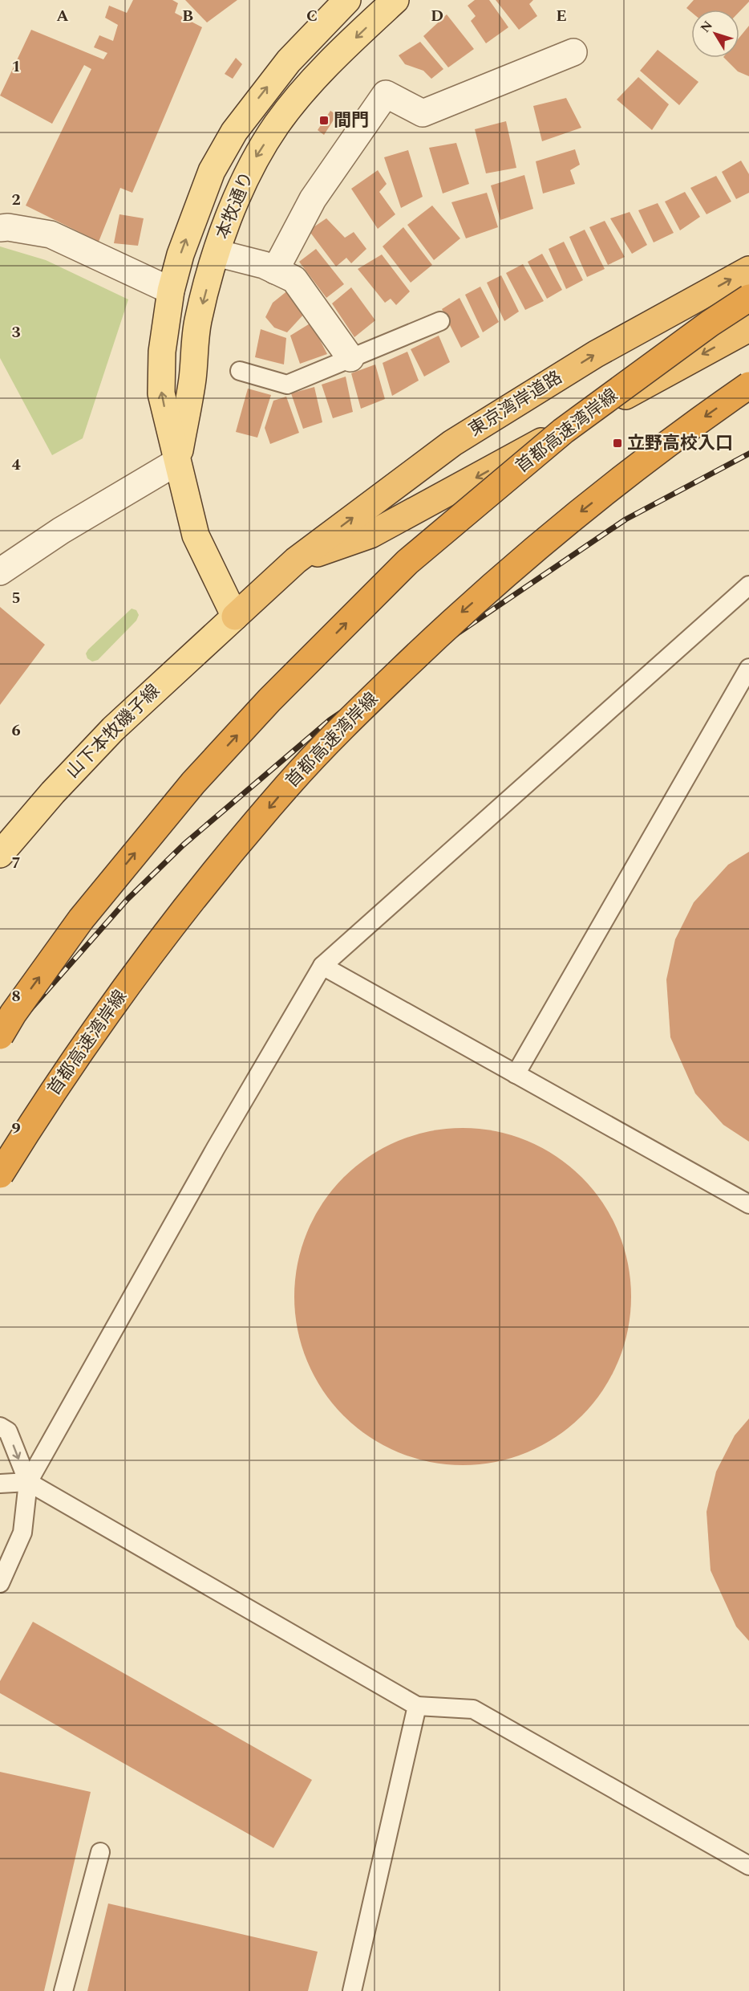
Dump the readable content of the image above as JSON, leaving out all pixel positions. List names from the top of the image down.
{
  "streets": {
    "highway": ["東京湾岸道路", "首都高速湾岸線"],
    "main road": ["本牧通り", "山下本牧磯子線"]
  },
  "crossings": [
    ["本牧通り", "東京湾岸道路"],
    ["本牧通り", "山下本牧磯子線"],
    ["東京湾岸道路", "山下本牧磯子線"]
  ],
  "places": {
    "transit": ["間門", "立野高校入口"]
  },
  "north": "top left",
  "grid": {
    "columns": [
      "A",
      "B",
      "C",
      "D",
      "E"
    ],
    "rows": [
      "1",
      "2",
      "3",
      "4",
      "5",
      "6",
      "7",
      "8",
      "9"
    ]
  }
}
